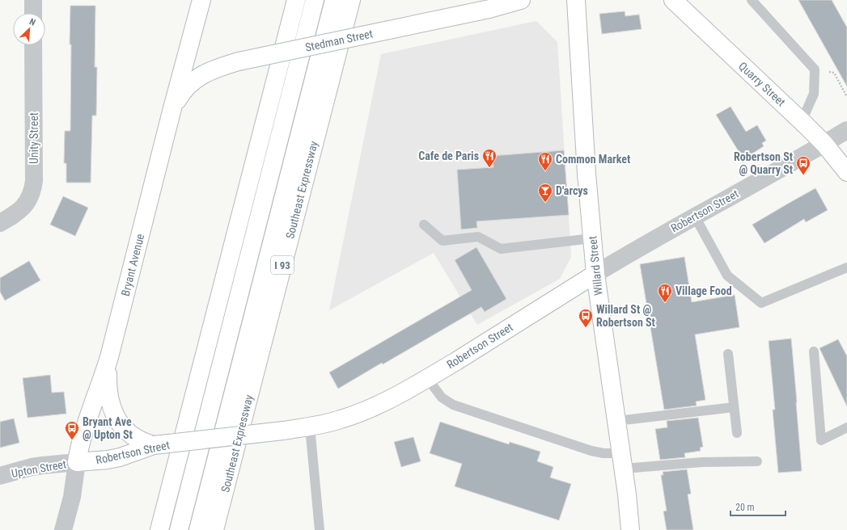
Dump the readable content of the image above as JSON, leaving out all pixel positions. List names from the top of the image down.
{
  "streets": {
    "main road": [
      "Stedman Street",
      "Quarry Street",
      "Southeast Expressway",
      "Robertson Street",
      "Bryant Avenue",
      "I 93",
      "Willard Street"
    ],
    "street": ["Unity Street", "Upton Street"]
  },
  "crossings": [
    ["Stedman Street", "Bryant Avenue"],
    ["Quarry Street", "Robertson Street"],
    ["Robertson Street", "Bryant Avenue"],
    ["Robertson Street", "Willard Street"],
    ["Robertson Street", "Upton Street"],
    ["Bryant Avenue", "Upton Street"]
  ],
  "places": {
    "restaurant": ["Cafe de Paris", "Common Market", "Village Food"],
    "bus stop": ["Robertson St @ Quarry St", "Willard St @ Robertson St", "Bryant Ave @ Upton St"],
    "bar": ["D'arcys"]
  },
  "scale_bar": "20 m",
  "north": "top right"
}
